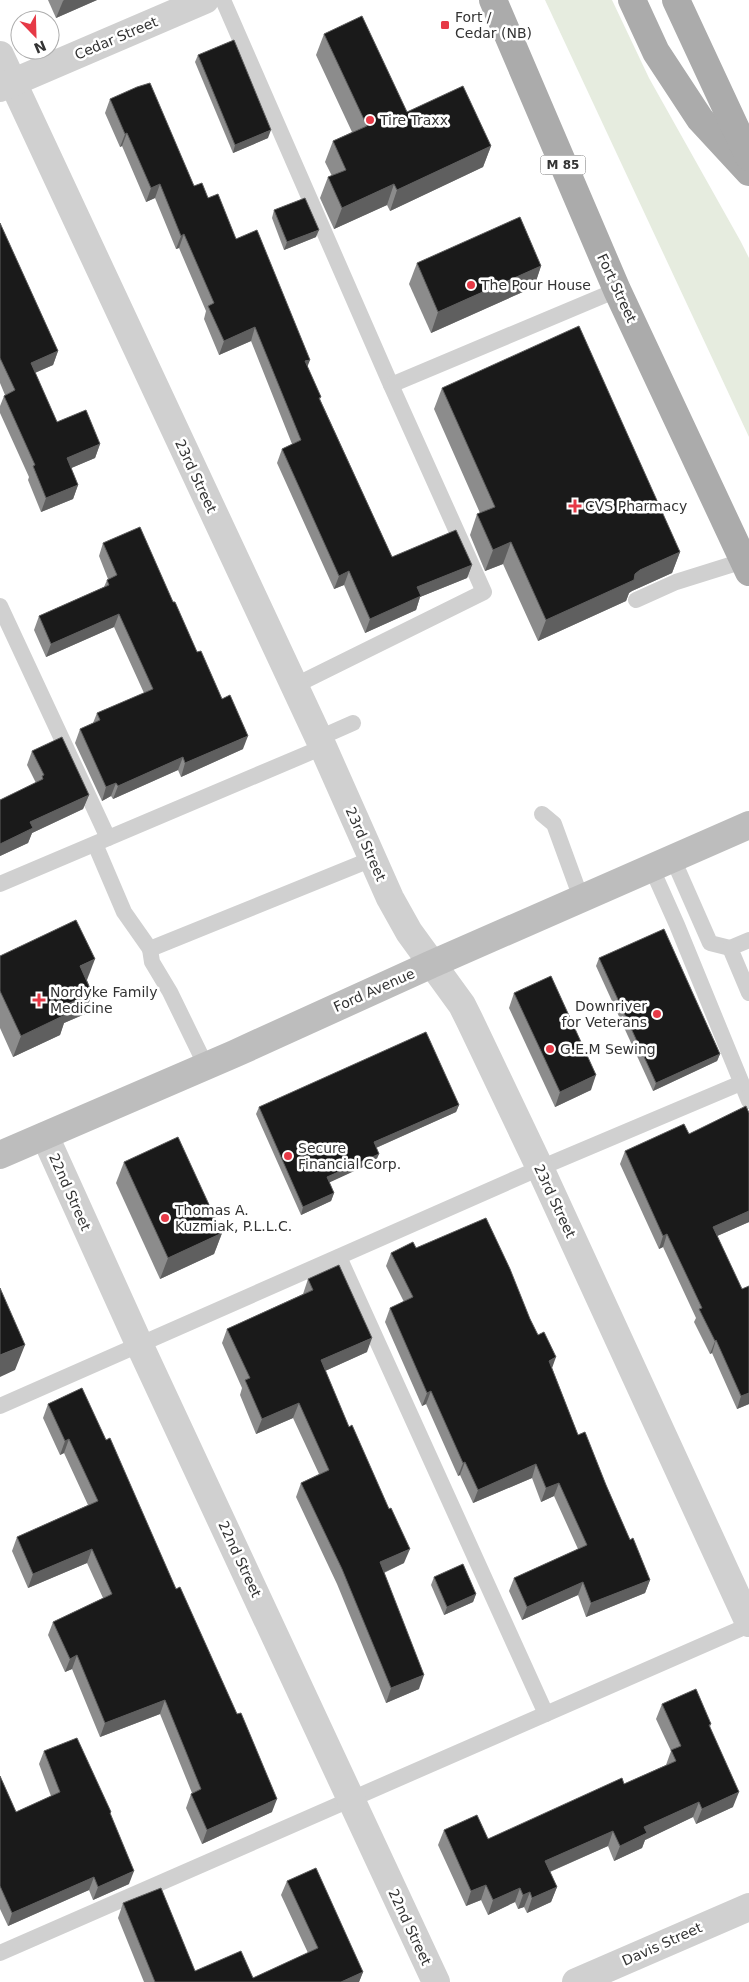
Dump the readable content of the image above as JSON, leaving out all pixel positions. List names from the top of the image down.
{
  "streets": {
    "main road": ["M 85", "Fort Street", "Ford Avenue"],
    "street": [
      "Cedar Street",
      "23rd Street",
      "22nd Street",
      "Davis Street"
    ]
  },
  "crossings": [
    ["Cedar Street", "23rd Street"],
    ["23rd Street", "Ford Avenue"],
    ["Ford Avenue", "22nd Street"]
  ],
  "places": {
    "transit": ["Fort / Cedar (NB)"],
    "other": [
      "Tire Traxx",
      "The Pour House",
      "Downriver for Veterans",
      "G.E.M Sewing",
      "Secure Financial Corp.",
      "Thomas A. Kuzmiak, P.L.L.C."
    ],
    "health": ["CVS Pharmacy", "Nordyke Family Medicine"]
  },
  "north": "bottom right"
}
